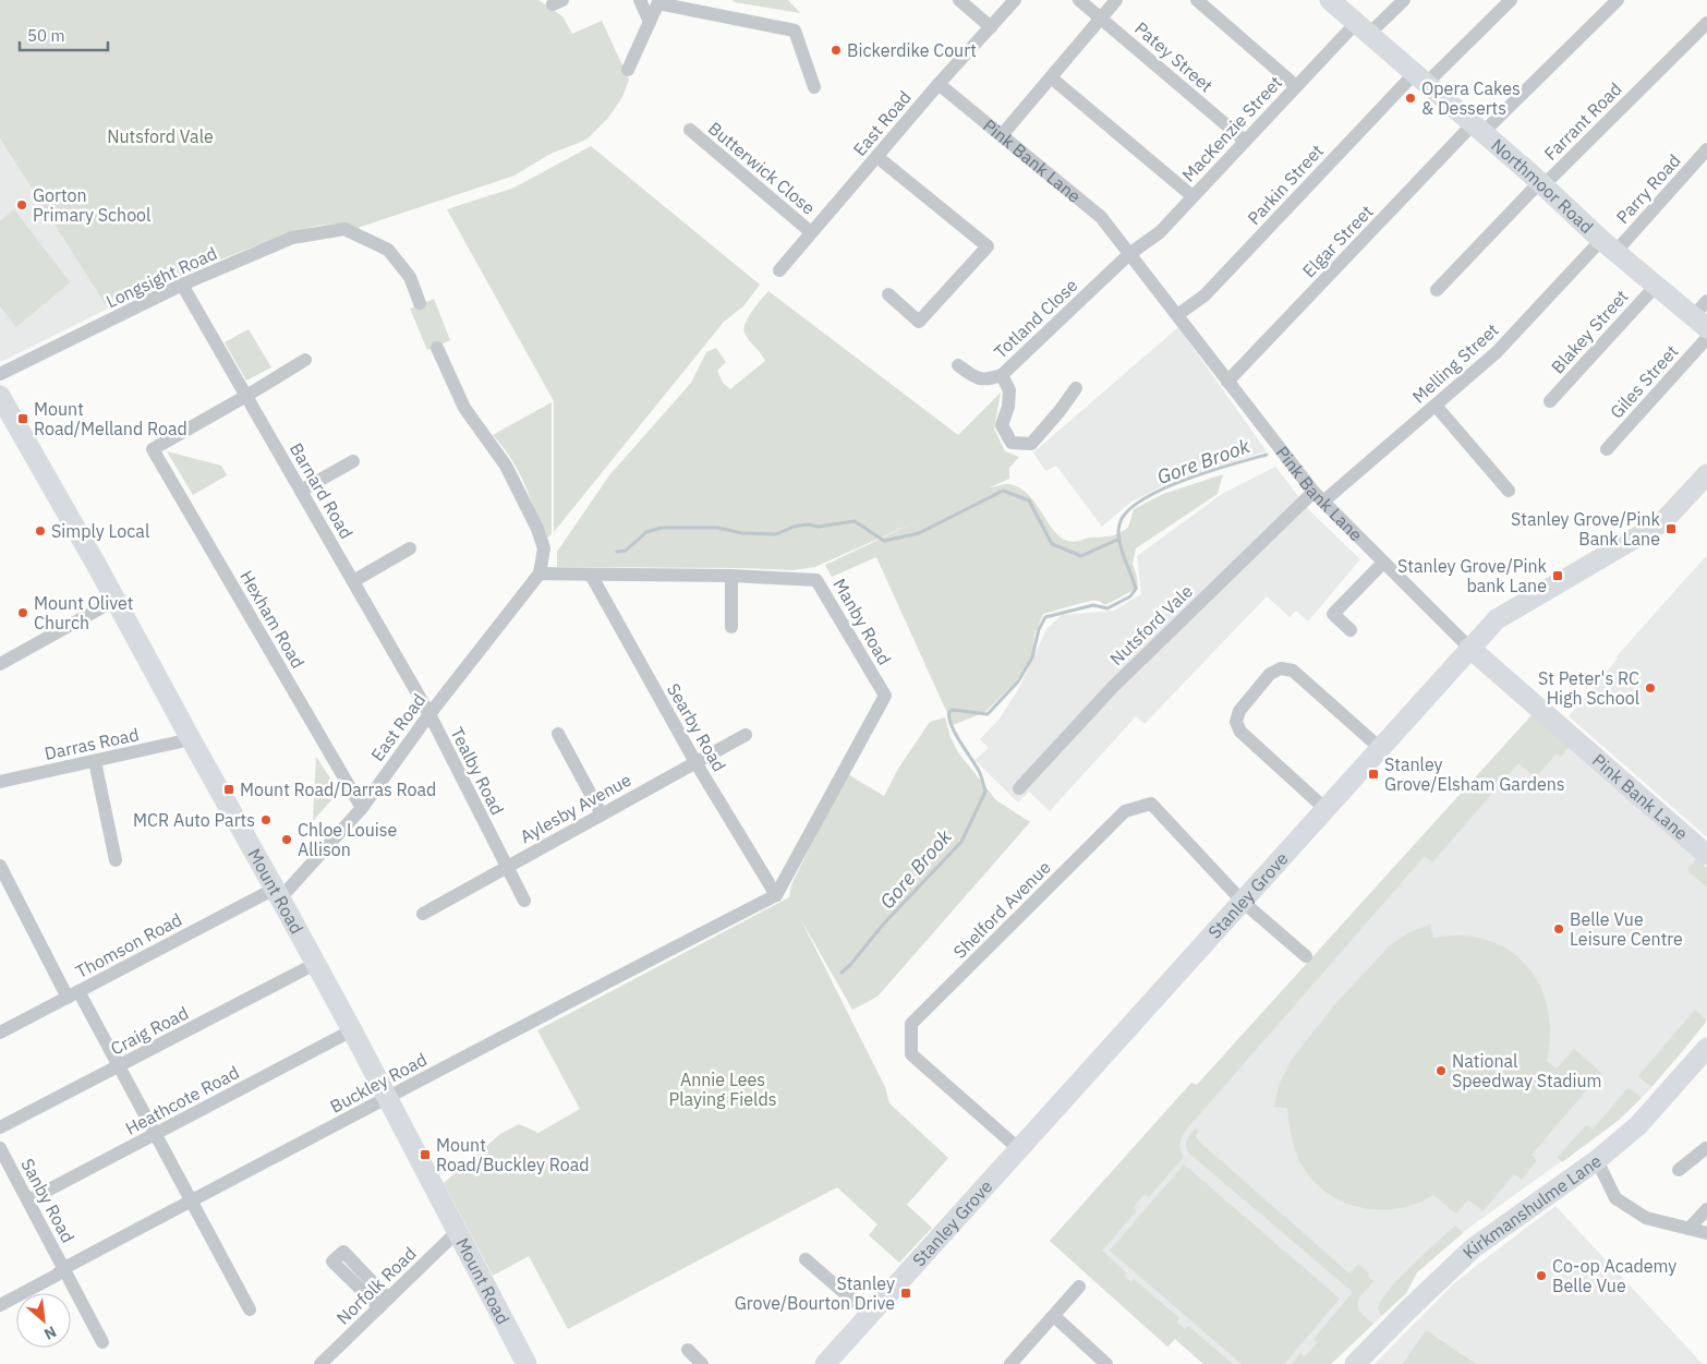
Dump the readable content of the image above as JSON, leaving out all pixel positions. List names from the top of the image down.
{
  "streets": {
    "street": [
      "Patey Street",
      "Farrant Road",
      "East Road",
      "MacKenzie Street",
      "Pink Bank Lane",
      "Butterwick Close",
      "Parkin Street",
      "Northmoor Road",
      "Parry Road",
      "Elgar Street",
      "Longsight Road",
      "Totland Close",
      "Blakey Street",
      "Melling Street",
      "Giles Street",
      "Barnard Road",
      "Hexham Road",
      "Manby Road",
      "Nutsford Vale",
      "Searby Road",
      "Darras Road",
      "Tealby Road",
      "Aylesby Avenue",
      "Mount Road",
      "Stanley Grove",
      "Shelford Avenue",
      "Thomson Road",
      "Craig Road",
      "Buckley Road",
      "Heathcote Road",
      "Sanby Road",
      "Kirkmanshulme Lane",
      "Norfolk Road"
    ]
  },
  "crossings": [
    ["Patey Street", "MacKenzie Street"],
    ["Farrant Road", "Northmoor Road"],
    ["East Road", "Pink Bank Lane"],
    ["East Road", "Butterwick Close"],
    ["East Road", "Barnard Road"],
    ["East Road", "Hexham Road"],
    ["East Road", "Manby Road"],
    ["East Road", "Tealby Road"],
    ["East Road", "Mount Road"],
    ["East Road", "Thomson Road"],
    ["MacKenzie Street", "Pink Bank Lane"],
    ["MacKenzie Street", "Northmoor Road"],
    ["MacKenzie Street", "Totland Close"],
    ["Pink Bank Lane", "Parkin Street"],
    ["Pink Bank Lane", "Elgar Street"],
    ["Pink Bank Lane", "Totland Close"],
    ["Pink Bank Lane", "Melling Street"],
    ["Pink Bank Lane", "Nutsford Vale"],
    ["Pink Bank Lane", "Stanley Grove"],
    ["Parkin Street", "Northmoor Road"],
    ["Northmoor Road", "Parry Road"],
    ["Northmoor Road", "Elgar Street"],
    ["Northmoor Road", "Blakey Street"],
    ["Northmoor Road", "Melling Street"],
    ["Parry Road", "Melling Street"],
    ["Longsight Road", "Barnard Road"],
    ["Melling Street", "Nutsford Vale"],
    ["Barnard Road", "Hexham Road"],
    ["Barnard Road", "Tealby Road"],
    ["Manby Road", "Searby Road"],
    ["Manby Road", "Buckley Road"],
    ["Searby Road", "Aylesby Avenue"],
    ["Searby Road", "Buckley Road"],
    ["Darras Road", "Mount Road"],
    ["Tealby Road", "Aylesby Avenue"],
    ["Mount Road", "Thomson Road"],
    ["Mount Road", "Craig Road"],
    ["Mount Road", "Buckley Road"],
    ["Mount Road", "Heathcote Road"],
    ["Mount Road", "Norfolk Road"],
    ["Stanley Grove", "Shelford Avenue"],
    ["Buckley Road", "Sanby Road"],
    ["Heathcote Road", "Sanby Road"]
  ],
  "water": ["Gore Brook"],
  "parks": ["Nutsford Vale", "Annie Lees Playing Fields"],
  "places": {
    "other": [
      "Bickerdike Court",
      "Opera Cakes & Desserts",
      "Gorton Primary School",
      "Simply Local",
      "Mount Olivet Church",
      "St Peter's RC High School",
      "MCR Auto Parts",
      "Chloe Louise Allison",
      "Belle Vue Leisure Centre",
      "National Speedway Stadium",
      "Co-op Academy Belle Vue"
    ],
    "transit": [
      "Mount Road/Melland Road",
      "Stanley Grove/Pink Bank Lane",
      "Stanley Grove/Pink bank Lane",
      "Stanley Grove/Elsham Gardens",
      "Mount Road/Darras Road",
      "Mount Road/Buckley Road",
      "Stanley Grove/Bourton Drive"
    ]
  },
  "scale_bar": "50 m",
  "north": "bottom right"
}
